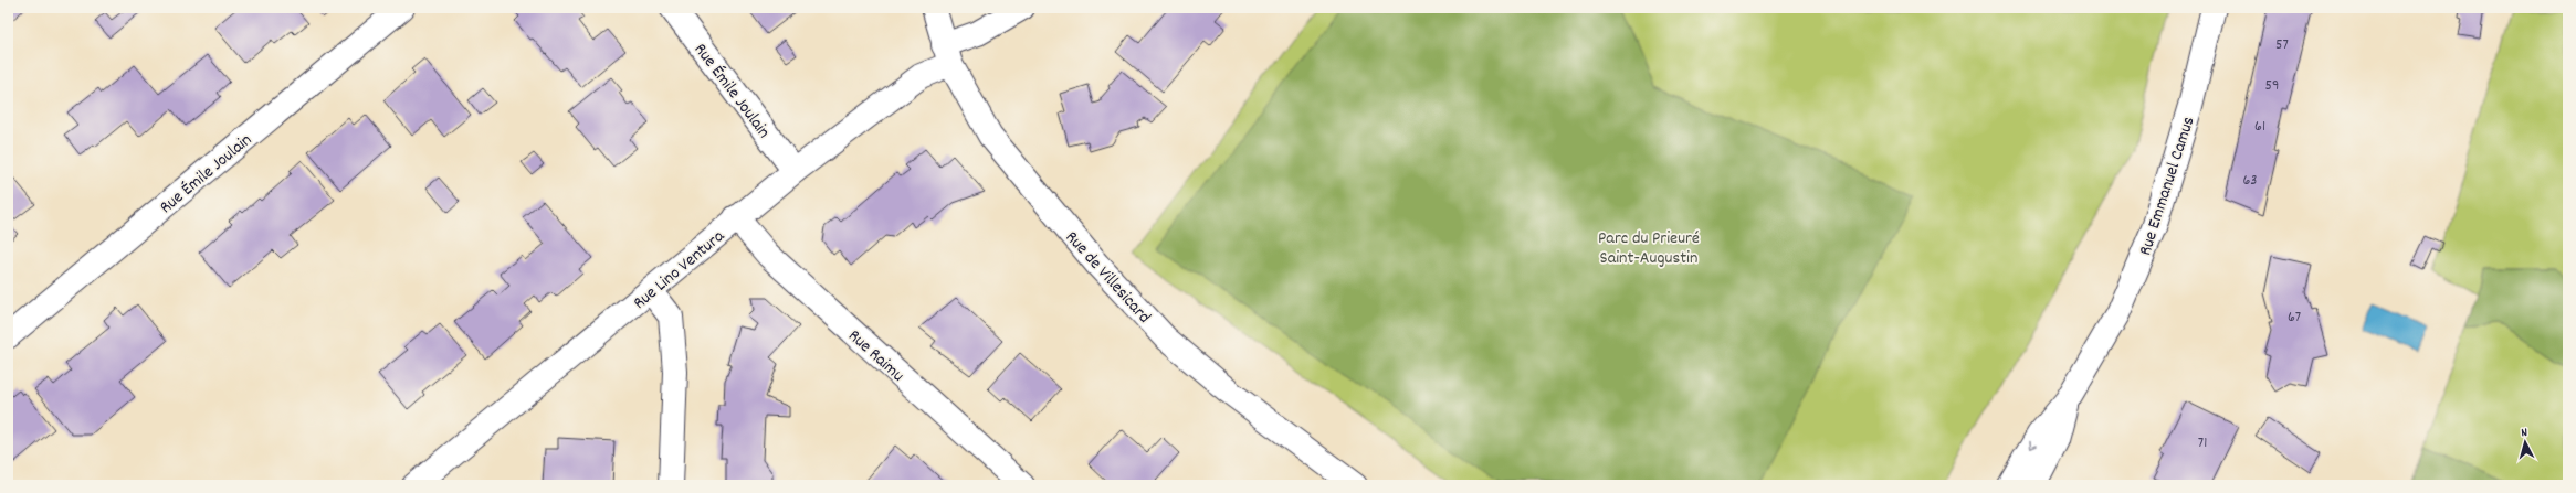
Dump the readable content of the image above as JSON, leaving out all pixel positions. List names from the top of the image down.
{
  "streets": {
    "street": [
      "Rue Émile Joulain",
      "Rue Emmanuel Camus",
      "Rue Lino Ventura",
      "Rue de Villesicard",
      "Rue Raimu"
    ]
  },
  "crossings": [
    ["Rue Émile Joulain", "Rue Lino Ventura"],
    ["Rue Lino Ventura", "Rue de Villesicard"],
    ["Rue Lino Ventura", "Rue Raimu"]
  ],
  "parks": ["Parc du Prieuré Saint-Augustin"],
  "house_numbers": [
    "57",
    "59",
    "61",
    "63",
    "67",
    "71"
  ],
  "north": "top"
}
